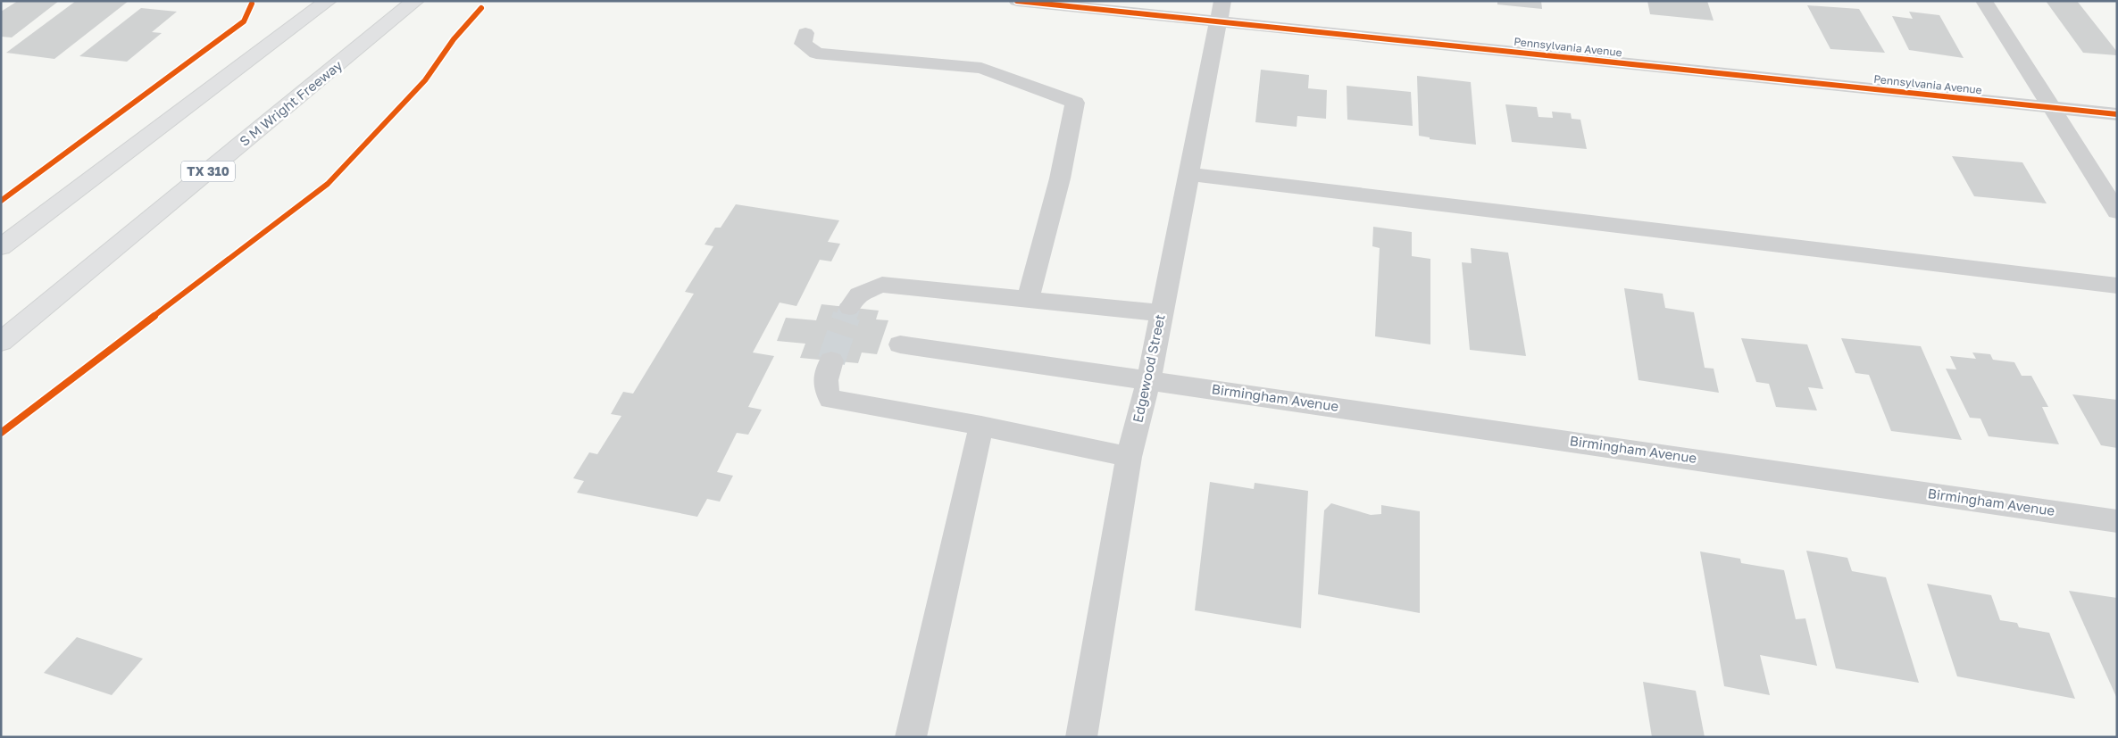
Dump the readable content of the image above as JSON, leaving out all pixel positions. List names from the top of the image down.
{
  "streets": {
    "main road": ["S M Wright Freeway", "TX 310"],
    "street": ["Pennsylvania Avenue", "Edgewood Street", "Birmingham Avenue"]
  },
  "crossings": [
    ["Pennsylvania Avenue", "Edgewood Street"],
    ["Edgewood Street", "Birmingham Avenue"]
  ]
}
